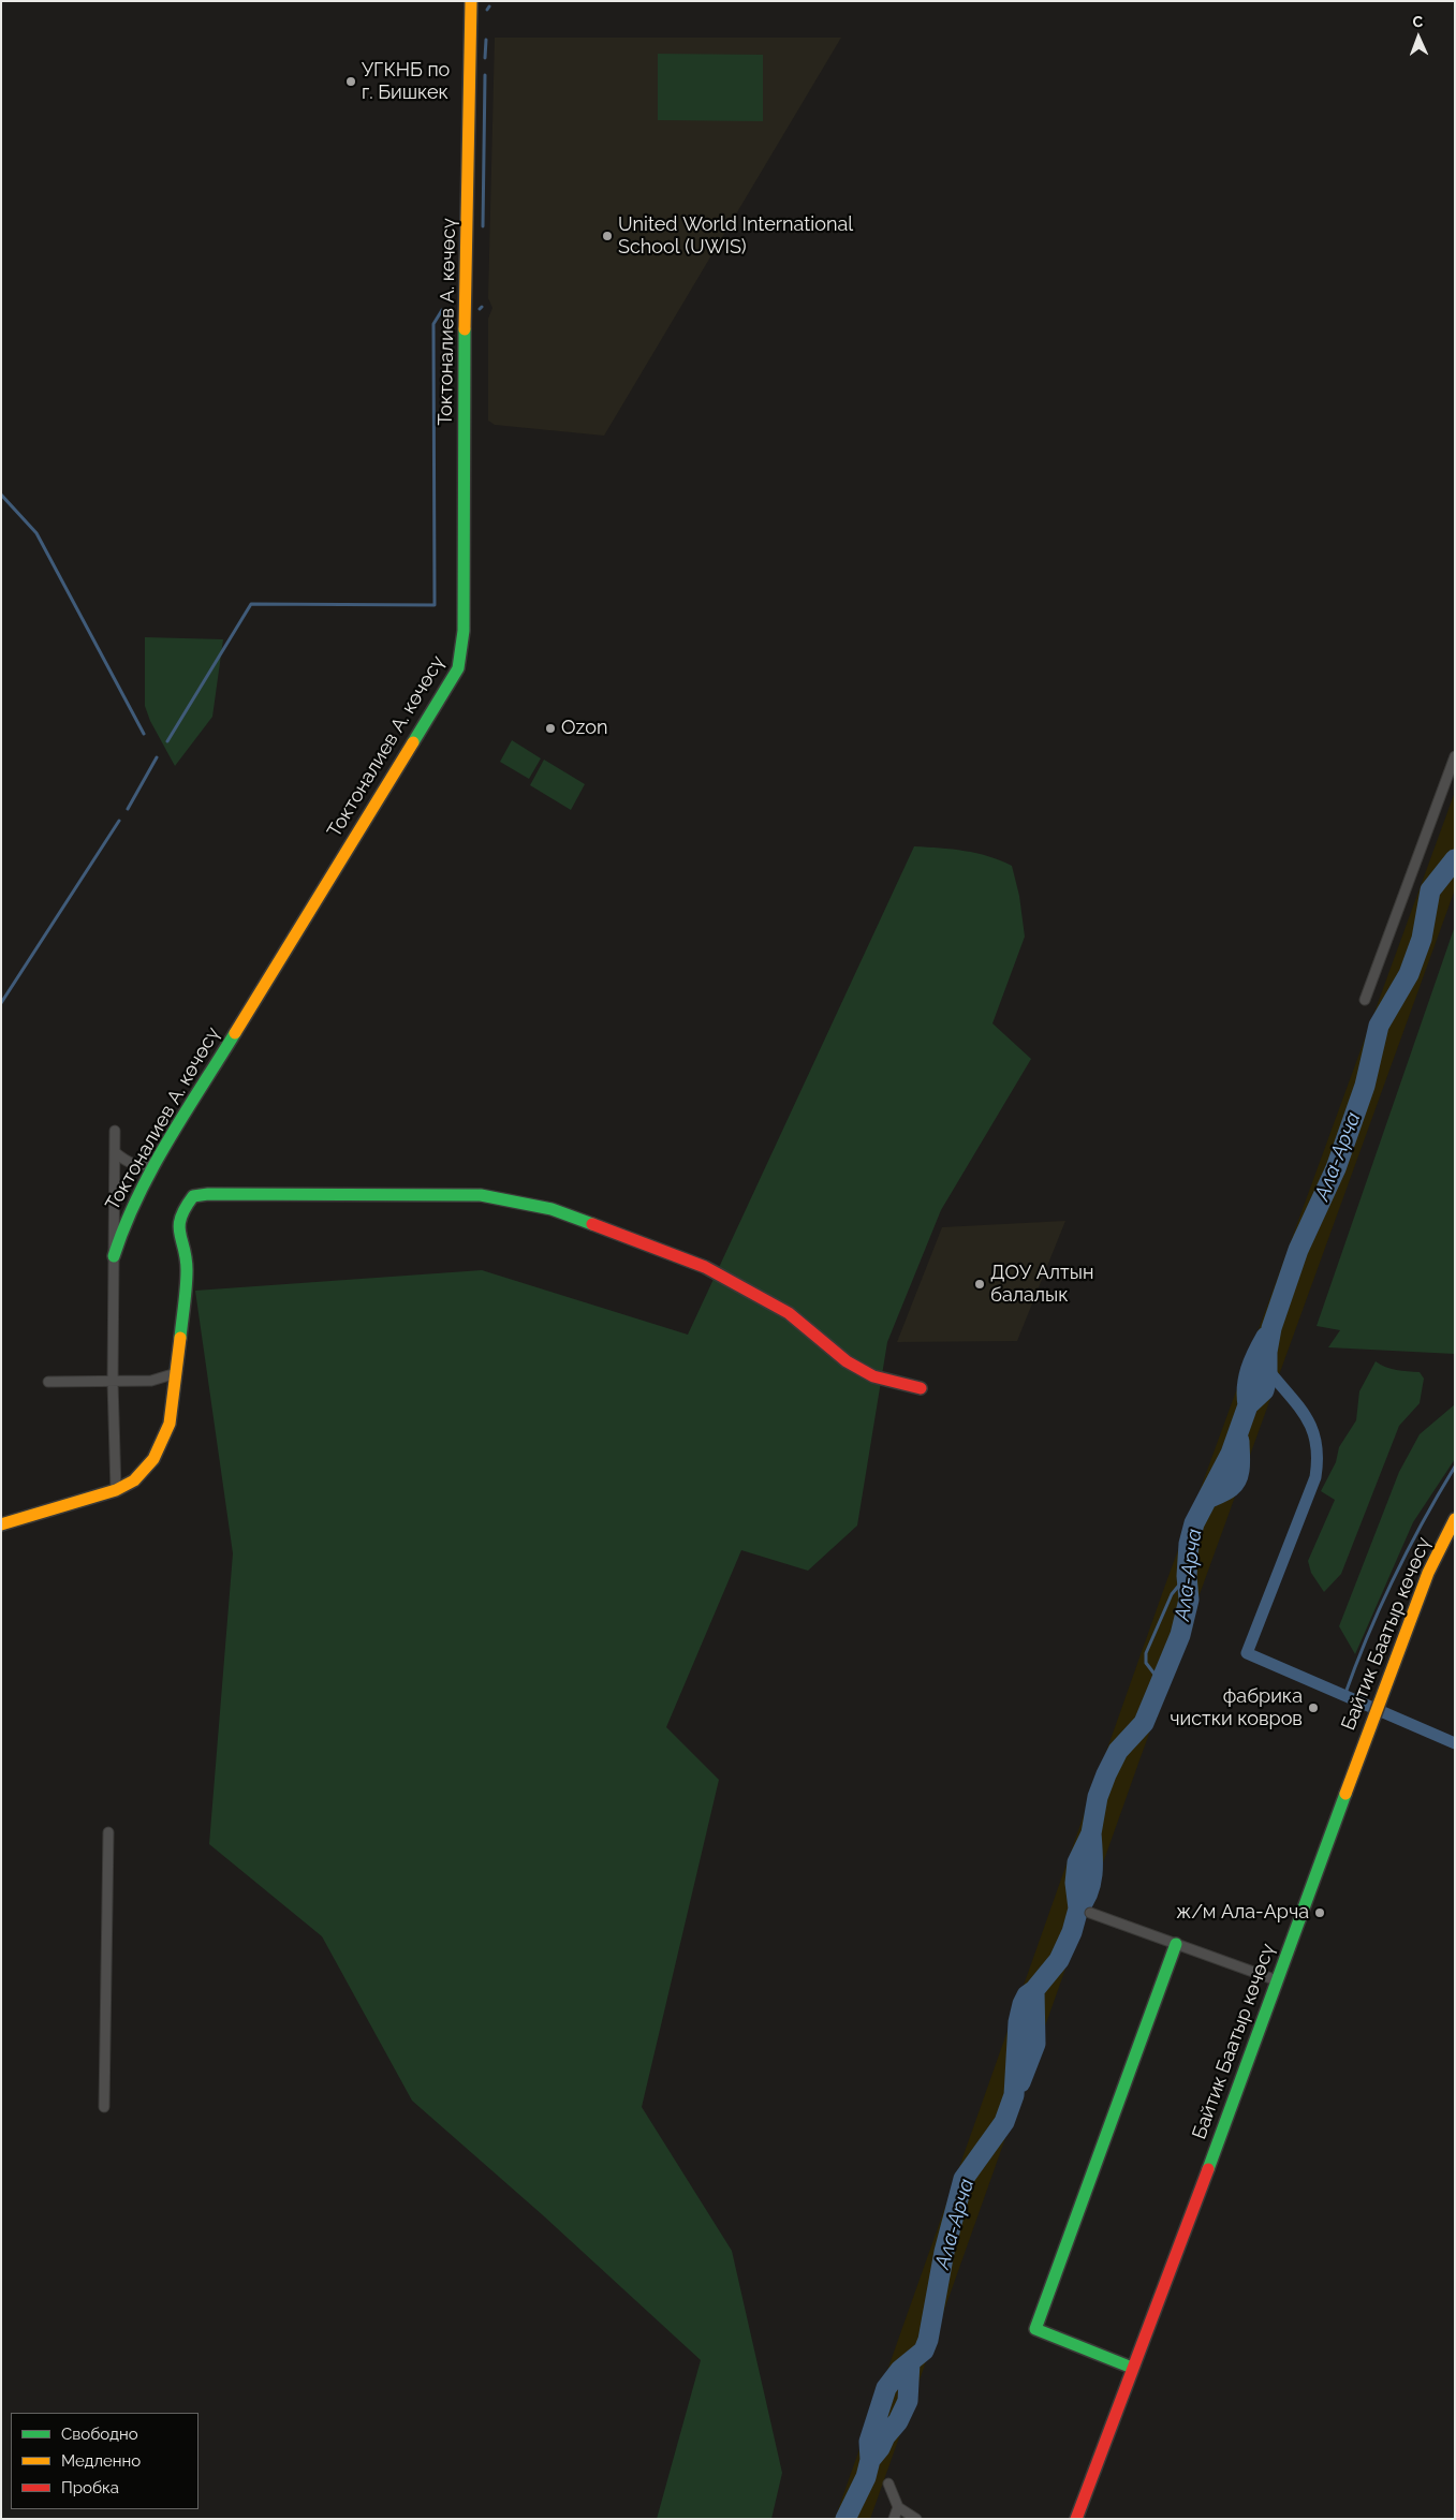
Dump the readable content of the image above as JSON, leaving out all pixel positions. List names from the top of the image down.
{
  "streets": {
    "street": ["Токтоналиев А. көчөсү", "Байтик Баатыр көчөсү"]
  },
  "water": ["Ала-Арча"],
  "places": [
    "УГКНБ по г. Бишкек",
    "United World International School (UWIS)",
    "Ozon",
    "ДОУ Алтын балалык",
    "фабрика чистки ковров",
    "ж/м Ала-Арча"
  ],
  "legend": ["Свободно", "Медленно", "Пробка"],
  "north": "top"
}
